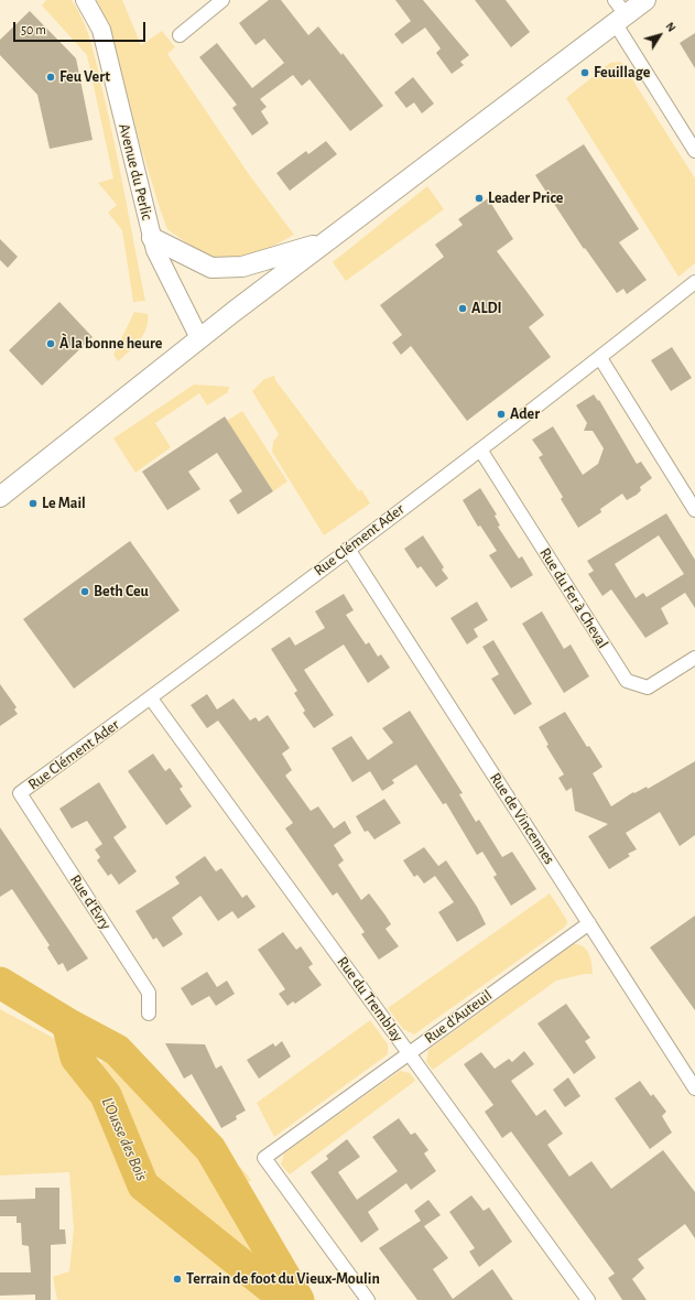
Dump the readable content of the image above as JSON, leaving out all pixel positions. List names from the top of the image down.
{
  "streets": {
    "street": [
      "Avenue du Perlic",
      "Rue Clément Ader",
      "Rue du Fer à Cheval",
      "Rue de Vincennes",
      "Rue d'Evry",
      "Rue du Tremblay",
      "Rue d'Auteuil"
    ]
  },
  "crossings": [
    ["Rue Clément Ader", "Rue du Fer à Cheval"],
    ["Rue Clément Ader", "Rue de Vincennes"],
    ["Rue Clément Ader", "Rue d'Evry"],
    ["Rue Clément Ader", "Rue du Tremblay"],
    ["Rue de Vincennes", "Rue d'Auteuil"],
    ["Rue du Tremblay", "Rue d'Auteuil"]
  ],
  "water": ["L'Ousse des Bois"],
  "places": [
    "Feuillage",
    "Feu Vert",
    "Leader Price",
    "ALDI",
    "À la bonne heure",
    "Ader",
    "Le Mail",
    "Beth Ceu",
    "Terrain de foot du Vieux-Moulin"
  ],
  "scale_bar": "50 m",
  "north": "top right"
}
